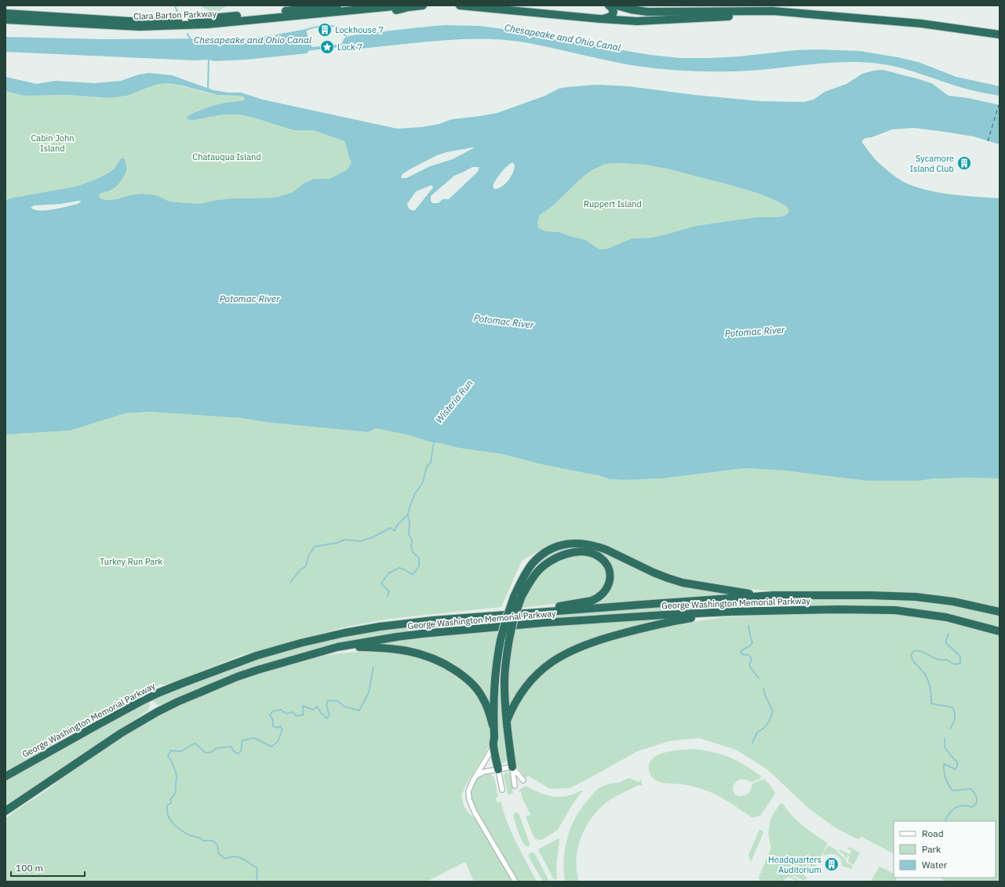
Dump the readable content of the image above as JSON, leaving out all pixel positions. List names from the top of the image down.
{
  "streets": {
    "highway": ["Clara Barton Parkway", "George Washington Memorial Parkway"]
  },
  "water": ["Chesapeake and Ohio Canal", "Potomac River", "Wisteria Run"],
  "parks": [
    "Cabin John Island",
    "Chatauqua Island",
    "Ruppert Island",
    "Turkey Run Park"
  ],
  "places": {
    "building": ["Lockhouse 7", "Sycamore Island Club", "Headquarters Auditorium"],
    "place": ["Lock 7"]
  },
  "legend": ["Road", "Park", "Water"],
  "scale_bar": "100 m"
}
